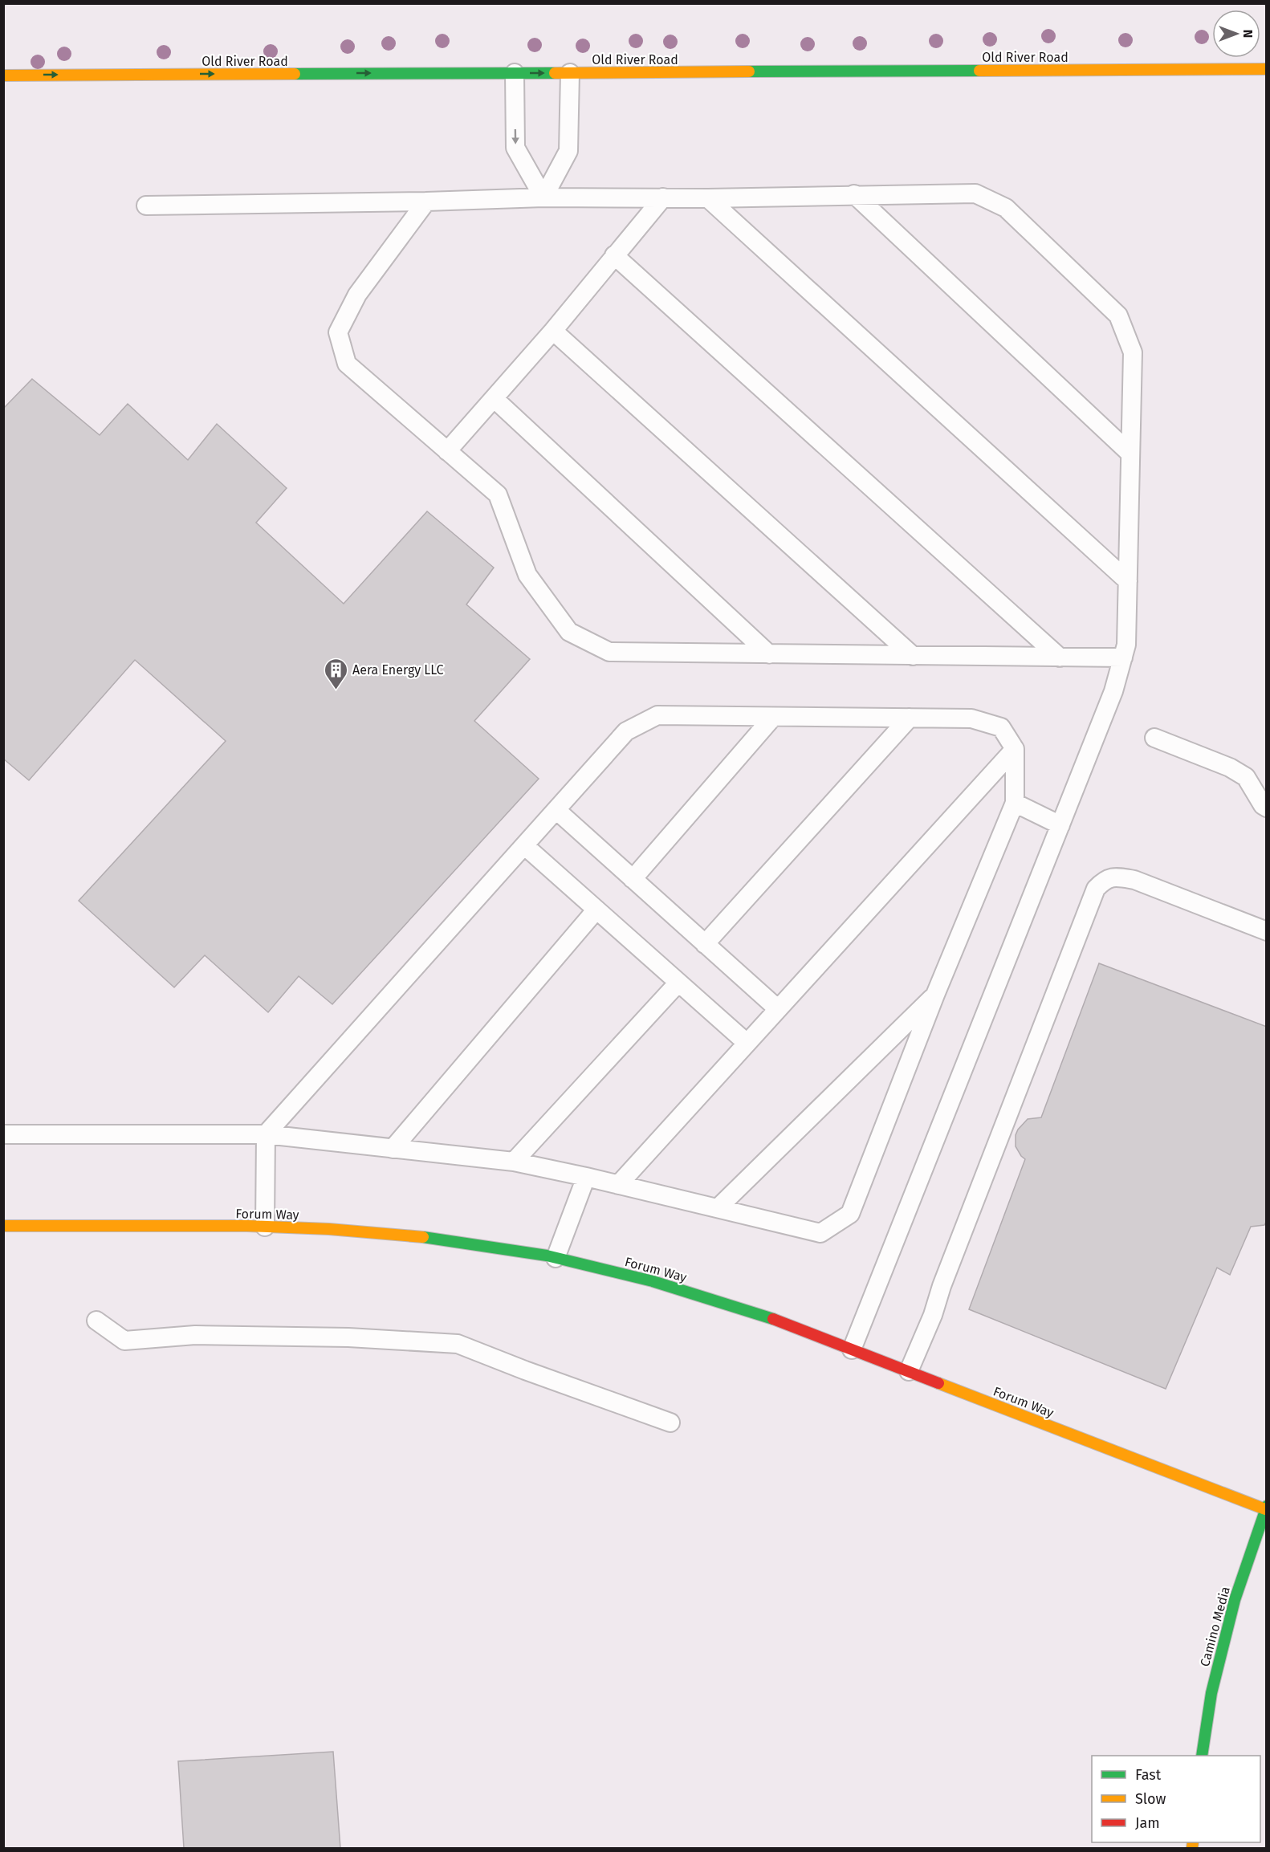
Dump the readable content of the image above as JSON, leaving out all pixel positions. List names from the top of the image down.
{
  "streets": {
    "street": ["Old River Road", "Forum Way", "Camino Media"]
  },
  "crossings": [
    ["Forum Way", "Camino Media"]
  ],
  "one_way": ["Old River Road"],
  "places": {
    "building": ["Aera Energy LLC"]
  },
  "legend": ["Fast", "Slow", "Jam"],
  "north": "right"
}
